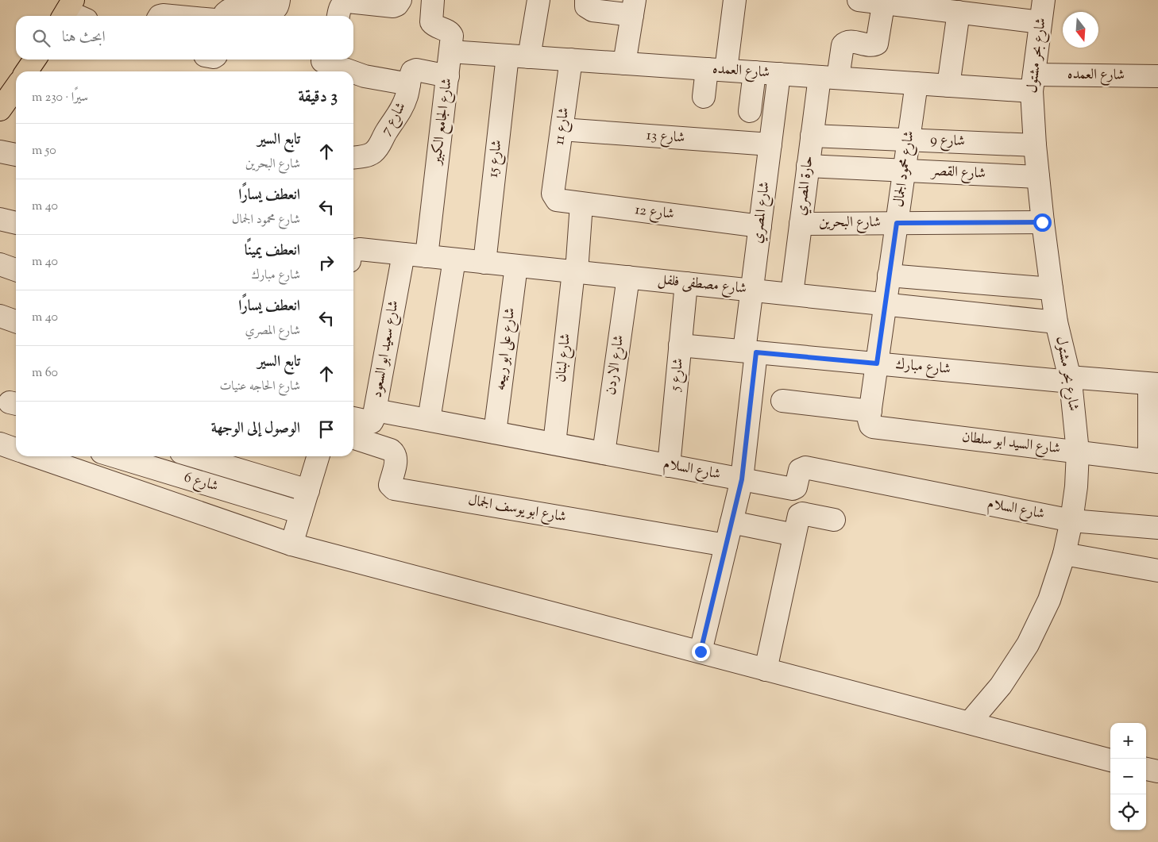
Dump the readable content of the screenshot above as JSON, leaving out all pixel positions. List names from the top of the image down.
{
  "streets": {
    "street": [
      "شارع بحر مشتول",
      "شارع العمده",
      "شارع 7",
      "شارع الجامع الكبير",
      "شارع 11",
      "شارع 13",
      "شارع 9",
      "شارع 15",
      "شارع محمود الجمال",
      "شارع القصر",
      "حارة المصري",
      "شارع 12",
      "شارع المصري",
      "شارع البحرين",
      "شارع مصطفى فلفل",
      "شارع سعيد ابو السعود",
      "شارع على ابو ربيعه",
      "شارع لبنان",
      "شارع الاردن",
      "شارع مبارك",
      "شارع 5",
      "شارع السيد ابو سلطان",
      "شارع السلام",
      "شارع 6",
      "شارع ابو يوسف الجمال"
    ]
  },
  "crossings": [
    ["شارع بحر مشتول", "شارع العمده"],
    ["شارع بحر مشتول", "شارع 9"],
    ["شارع بحر مشتول", "شارع القصر"],
    ["شارع بحر مشتول", "شارع البحرين"],
    ["شارع بحر مشتول", "شارع مصطفى فلفل"],
    ["شارع بحر مشتول", "شارع مبارك"],
    ["شارع بحر مشتول", "شارع السيد ابو سلطان"],
    ["شارع بحر مشتول", "شارع السلام"],
    ["شارع العمده", "شارع الجامع الكبير"],
    ["شارع العمده", "شارع 11"],
    ["شارع العمده", "شارع 15"],
    ["شارع العمده", "شارع محمود الجمال"],
    ["شارع العمده", "حارة المصري"],
    ["شارع العمده", "شارع المصري"],
    ["شارع 7", "شارع الجامع الكبير"],
    ["شارع الجامع الكبير", "شارع مصطفى فلفل"],
    ["شارع 11", "شارع 13"],
    ["شارع 11", "شارع 12"],
    ["شارع 13", "شارع المصري"],
    ["شارع 9", "شارع محمود الجمال"],
    ["شارع 9", "حارة المصري"],
    ["شارع 15", "شارع مصطفى فلفل"],
    ["شارع محمود الجمال", "شارع القصر"],
    ["شارع محمود الجمال", "شارع البحرين"],
    ["شارع محمود الجمال", "شارع مصطفى فلفل"],
    ["شارع محمود الجمال", "شارع مبارك"],
    ["شارع محمود الجمال", "شارع السيد ابو سلطان"],
    ["شارع القصر", "حارة المصري"],
    ["حارة المصري", "شارع البحرين"],
    ["حارة المصري", "شارع مصطفى فلفل"],
    ["شارع 12", "شارع المصري"],
    ["شارع 12", "شارع لبنان"],
    ["شارع المصري", "شارع مصطفى فلفل"],
    ["شارع المصري", "شارع مبارك"],
    ["شارع المصري", "شارع السلام"],
    ["شارع المصري", "شارع ابو يوسف الجمال"],
    ["شارع مصطفى فلفل", "شارع سعيد ابو السعود"],
    ["شارع مصطفى فلفل", "شارع على ابو ربيعه"],
    ["شارع مصطفى فلفل", "شارع لبنان"],
    ["شارع مصطفى فلفل", "شارع الاردن"],
    ["شارع مصطفى فلفل", "شارع 5"],
    ["شارع سعيد ابو السعود", "شارع السلام"],
    ["شارع على ابو ربيعه", "شارع السلام"],
    ["شارع لبنان", "شارع السلام"],
    ["شارع الاردن", "شارع السلام"],
    ["شارع مبارك", "شارع 5"],
    ["شارع 5", "شارع السلام"]
  ],
  "north": "bottom",
  "page": {
    "search": "ابحث هنا",
    "heading": ["3 دقيقة", "سيرًا · 230 m"],
    "list": [
      ["تابع السير", "شارع البحرين", "50 m"],
      ["انعطف يسارًا", "شارع محمود الجمال", "40 m"],
      ["انعطف يمينًا", "شارع مبارك", "40 m"],
      ["انعطف يسارًا", "شارع المصري", "40 m"],
      ["تابع السير", "شارع الحاجه عنيات", "60 m"],
      "الوصول إلى الوجهة"
    ],
    "map_buttons": ["+", "−"]
  }
}
